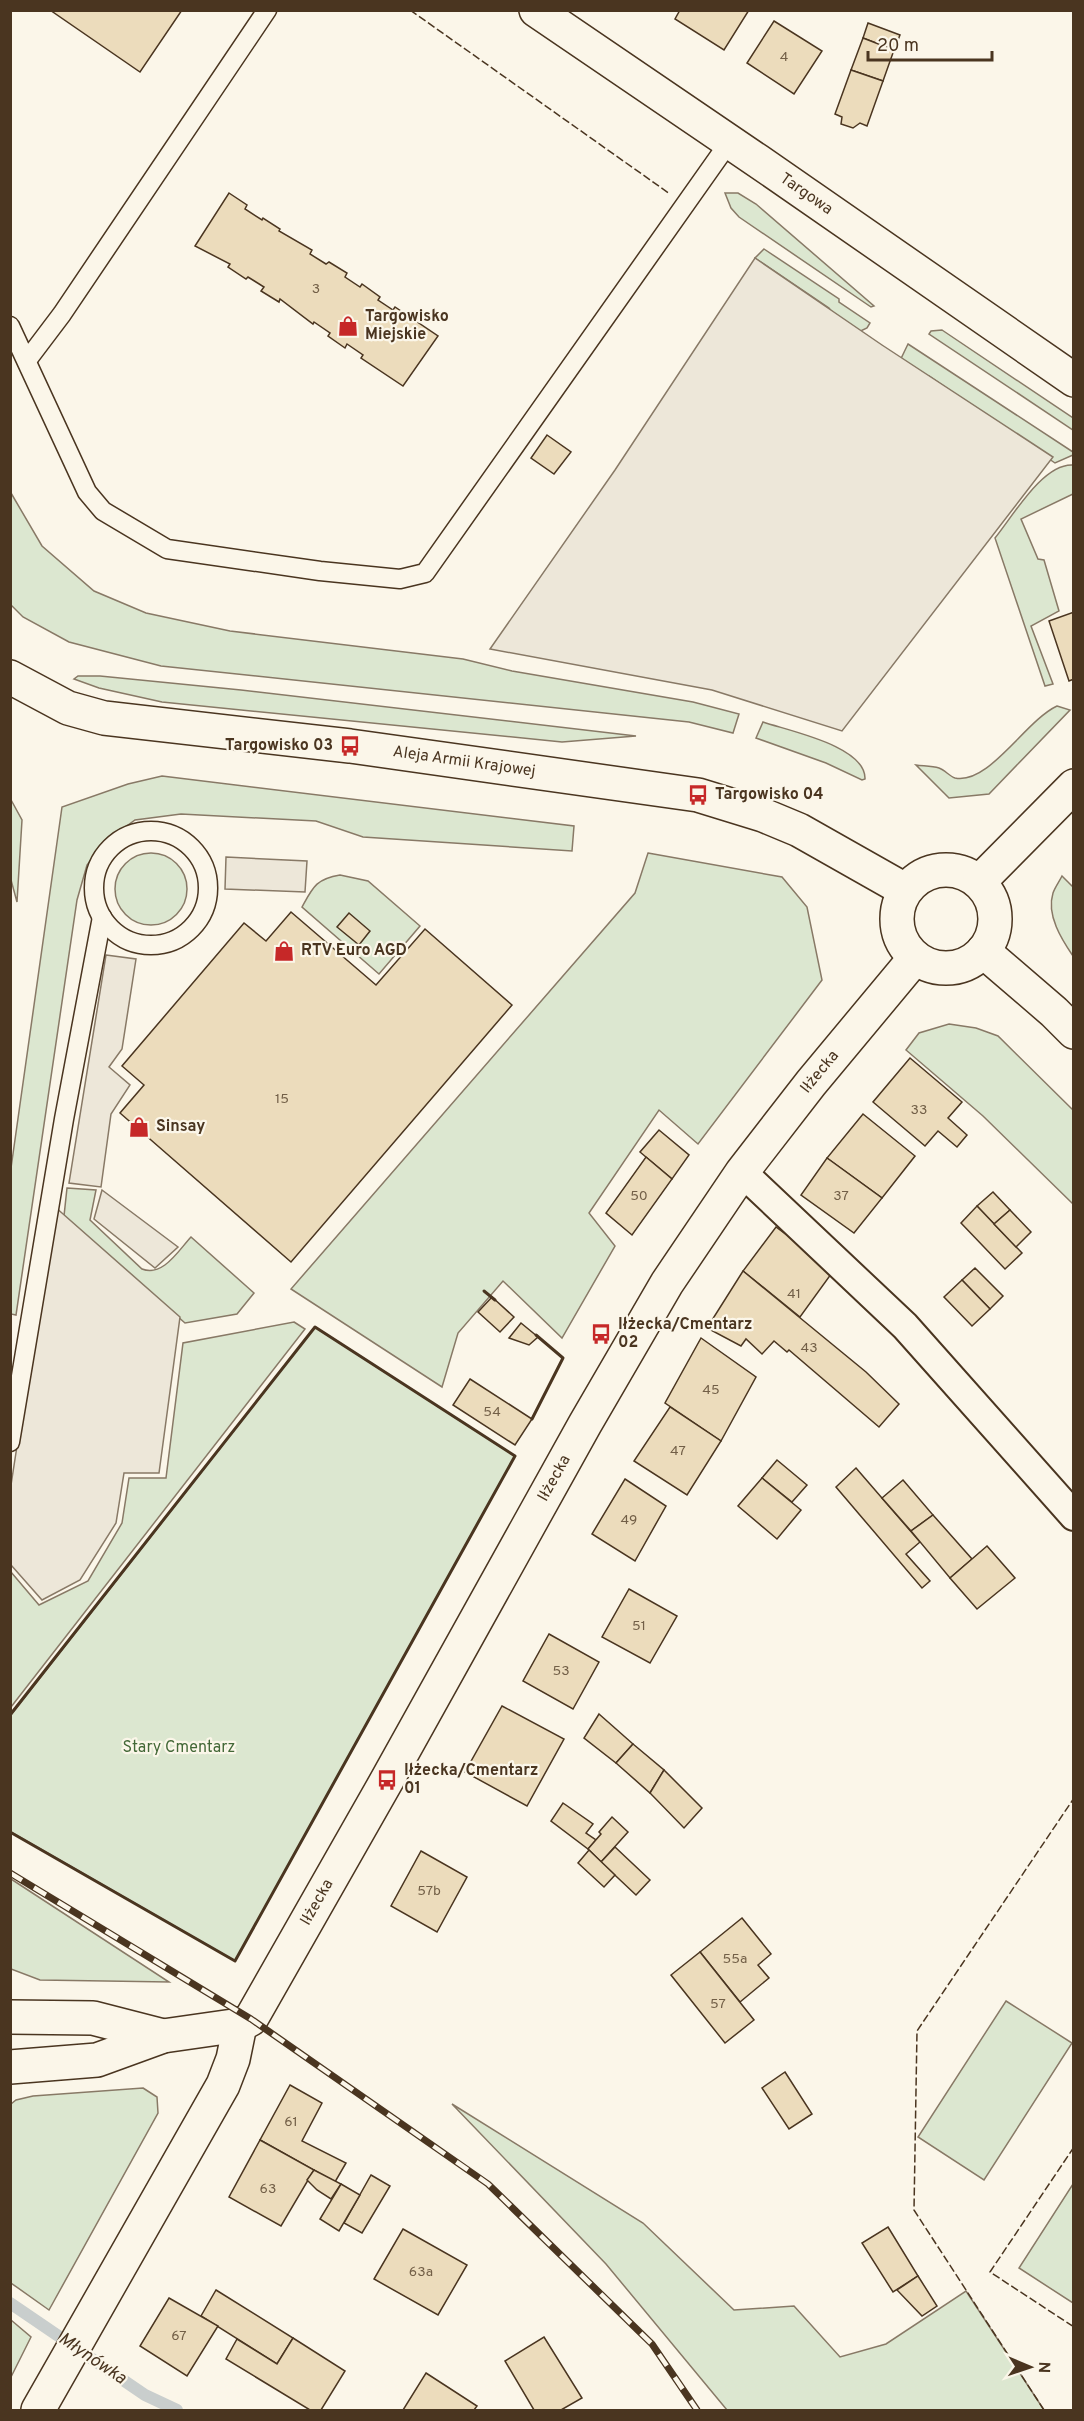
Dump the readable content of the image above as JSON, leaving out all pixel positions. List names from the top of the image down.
{
  "streets": {
    "street": ["Targowa", "Aleja Armii Krajowej", "Iłżecka"]
  },
  "crossings": [
    ["Aleja Armii Krajowej", "Iłżecka"]
  ],
  "water": ["Młynówka"],
  "parks": ["Stary Cmentarz"],
  "places": {
    "shop": ["Targowisko Miejskie", "RTV Euro AGD", "Sinsay"],
    "bus stop": [
      "Targowisko 03",
      "Targowisko 04",
      "Iłżecka/Cmentarz 02",
      "Iłżecka/Cmentarz 01"
    ]
  },
  "house_numbers": [
    "4",
    "3",
    "15",
    "33",
    "50",
    "37",
    "41",
    "43",
    "45",
    "54",
    "47",
    "49",
    "51",
    "53",
    "57b",
    "55a",
    "57",
    "61",
    "63",
    "63a",
    "67"
  ],
  "scale_bar": "20 m",
  "north": "right"
}
